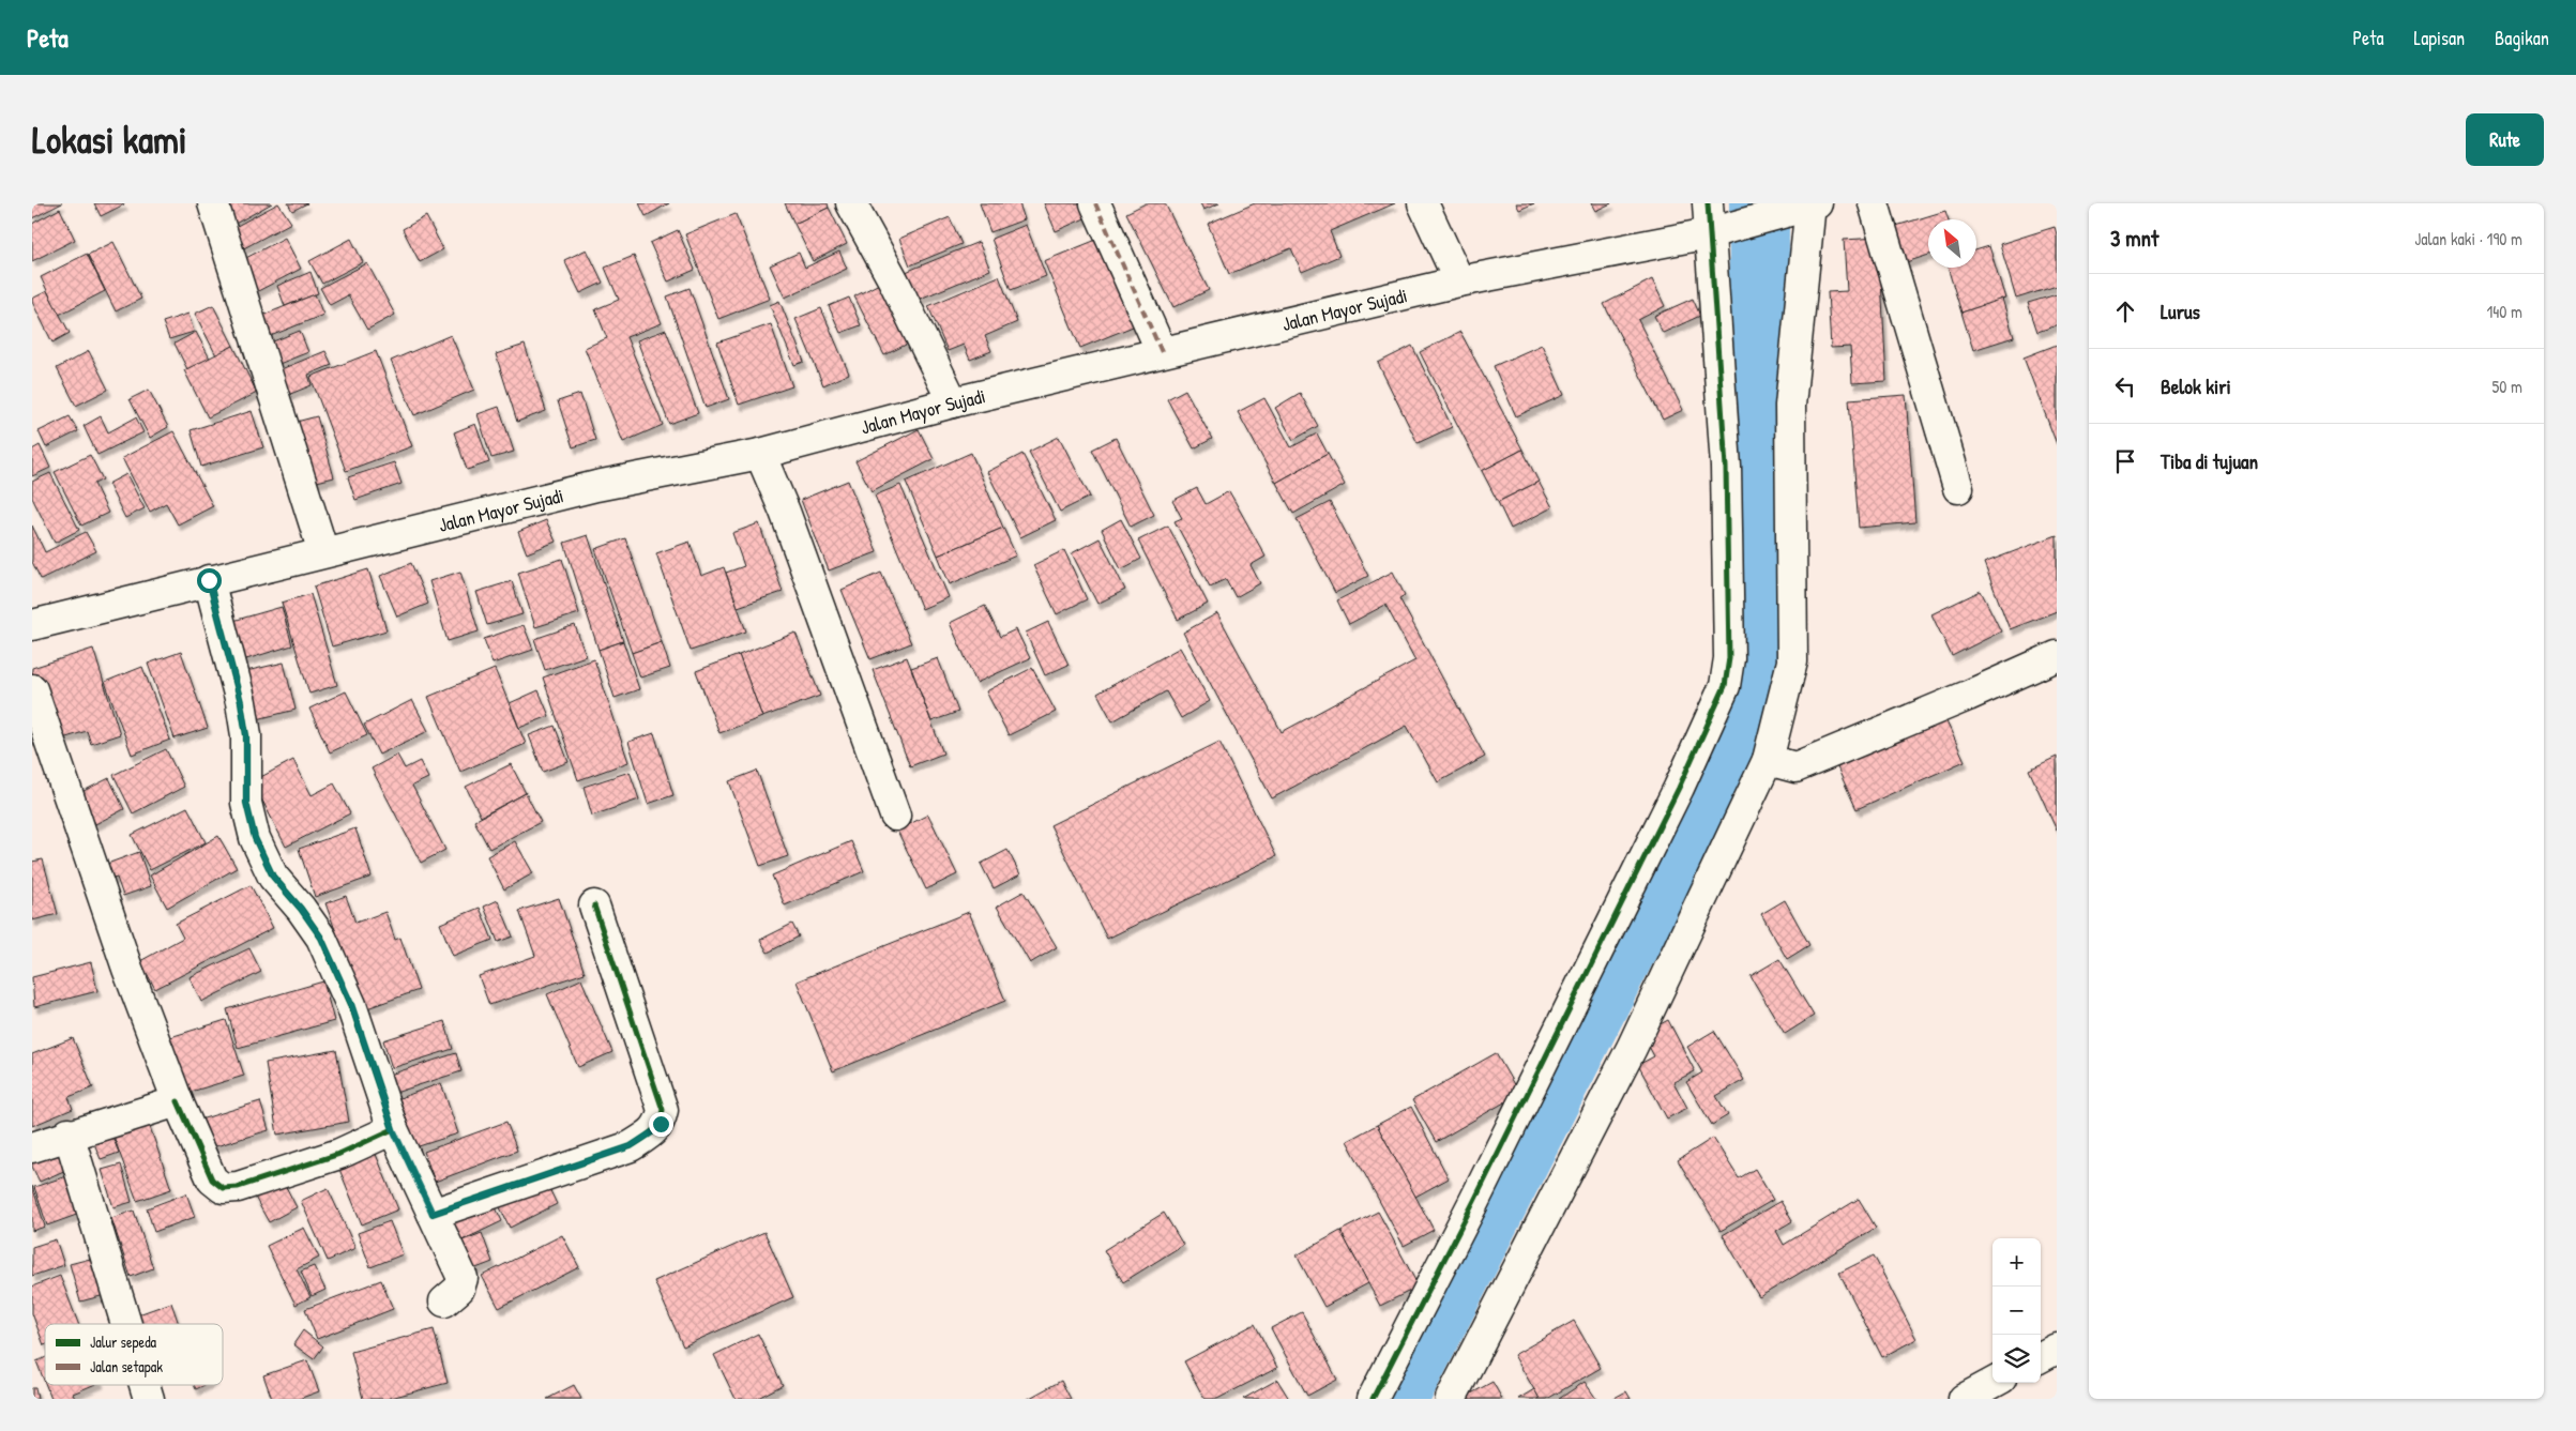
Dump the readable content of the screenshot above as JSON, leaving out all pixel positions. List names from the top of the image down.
{
  "streets": {
    "main road": ["Jalan Mayor Sujadi"]
  },
  "legend": ["Jalur sepeda", "Jalan setapak"],
  "north": "top left",
  "page": {
    "header": "Peta",
    "nav": ["Peta", "Lapisan", "Bagikan"],
    "buttons": "Rute",
    "title": "Lokasi kami",
    "heading": ["3 mnt", "Jalan kaki · 190 m"],
    "list": [
      ["Lurus", "140 m"],
      ["Belok kiri", "50 m"],
      "Tiba di tujuan"
    ],
    "map_buttons": ["+", "−"]
  }
}
